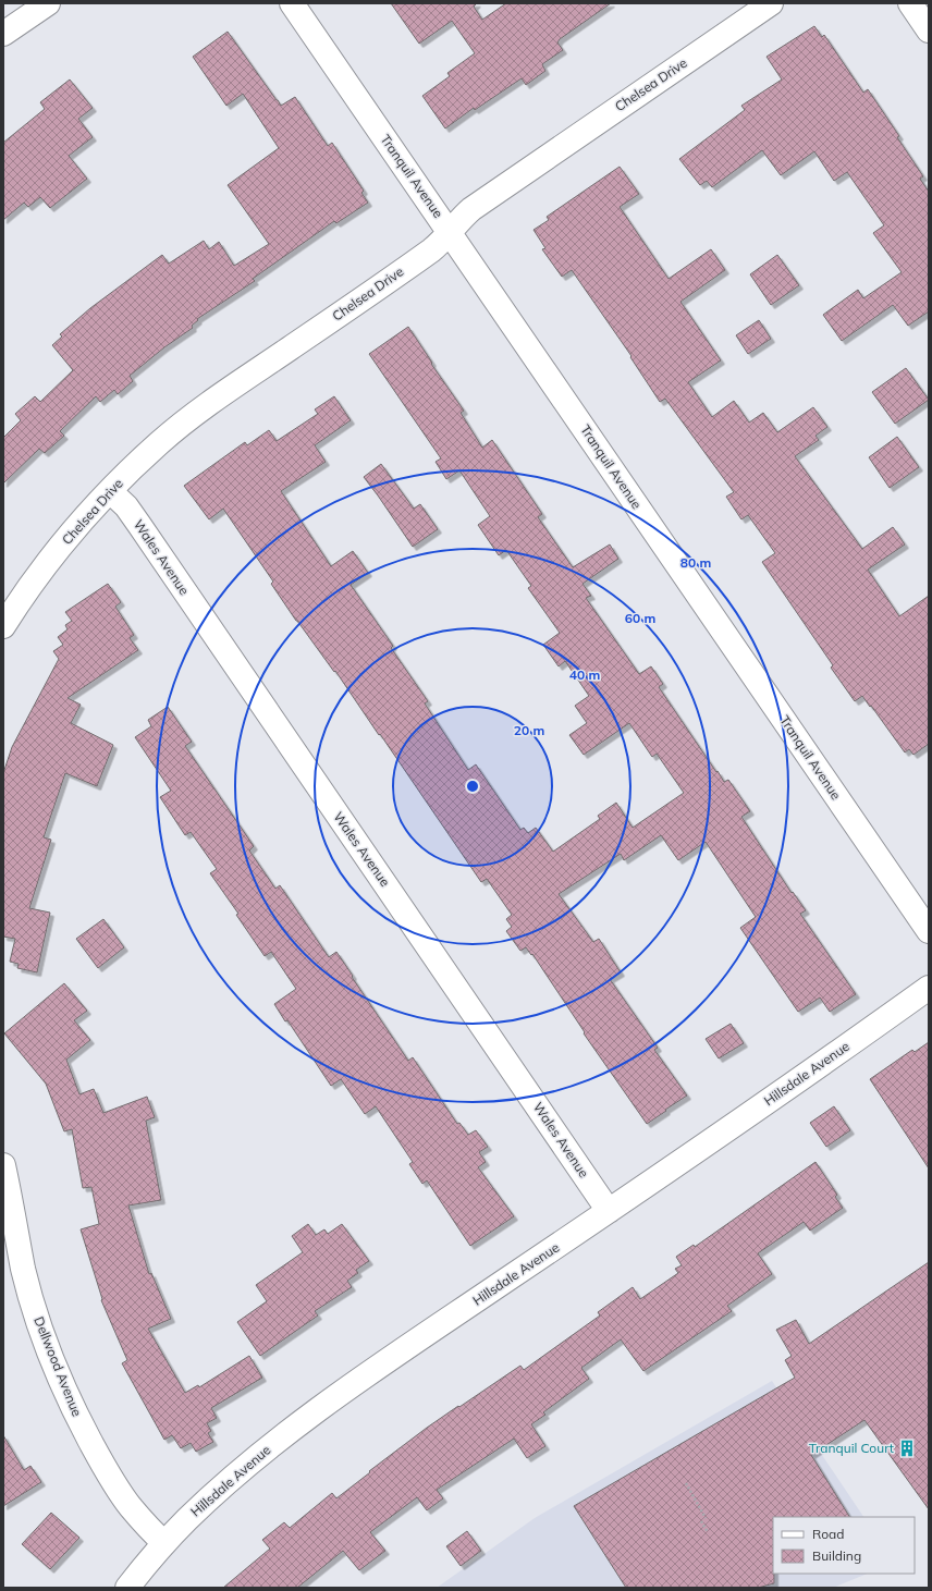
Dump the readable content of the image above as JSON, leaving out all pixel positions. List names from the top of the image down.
{
  "streets": {
    "street": [
      "Chelsea Drive",
      "Tranquil Avenue",
      "Wales Avenue",
      "Hillsdale Avenue",
      "Dellwood Avenue"
    ]
  },
  "crossings": [
    ["Chelsea Drive", "Tranquil Avenue"],
    ["Chelsea Drive", "Wales Avenue"],
    ["Wales Avenue", "Hillsdale Avenue"],
    ["Hillsdale Avenue", "Dellwood Avenue"]
  ],
  "places": {
    "building": ["Tranquil Court"]
  },
  "legend": ["Road", "Building"],
  "rings": [
    "80 m",
    "60 m",
    "40 m",
    "20 m"
  ]
}
